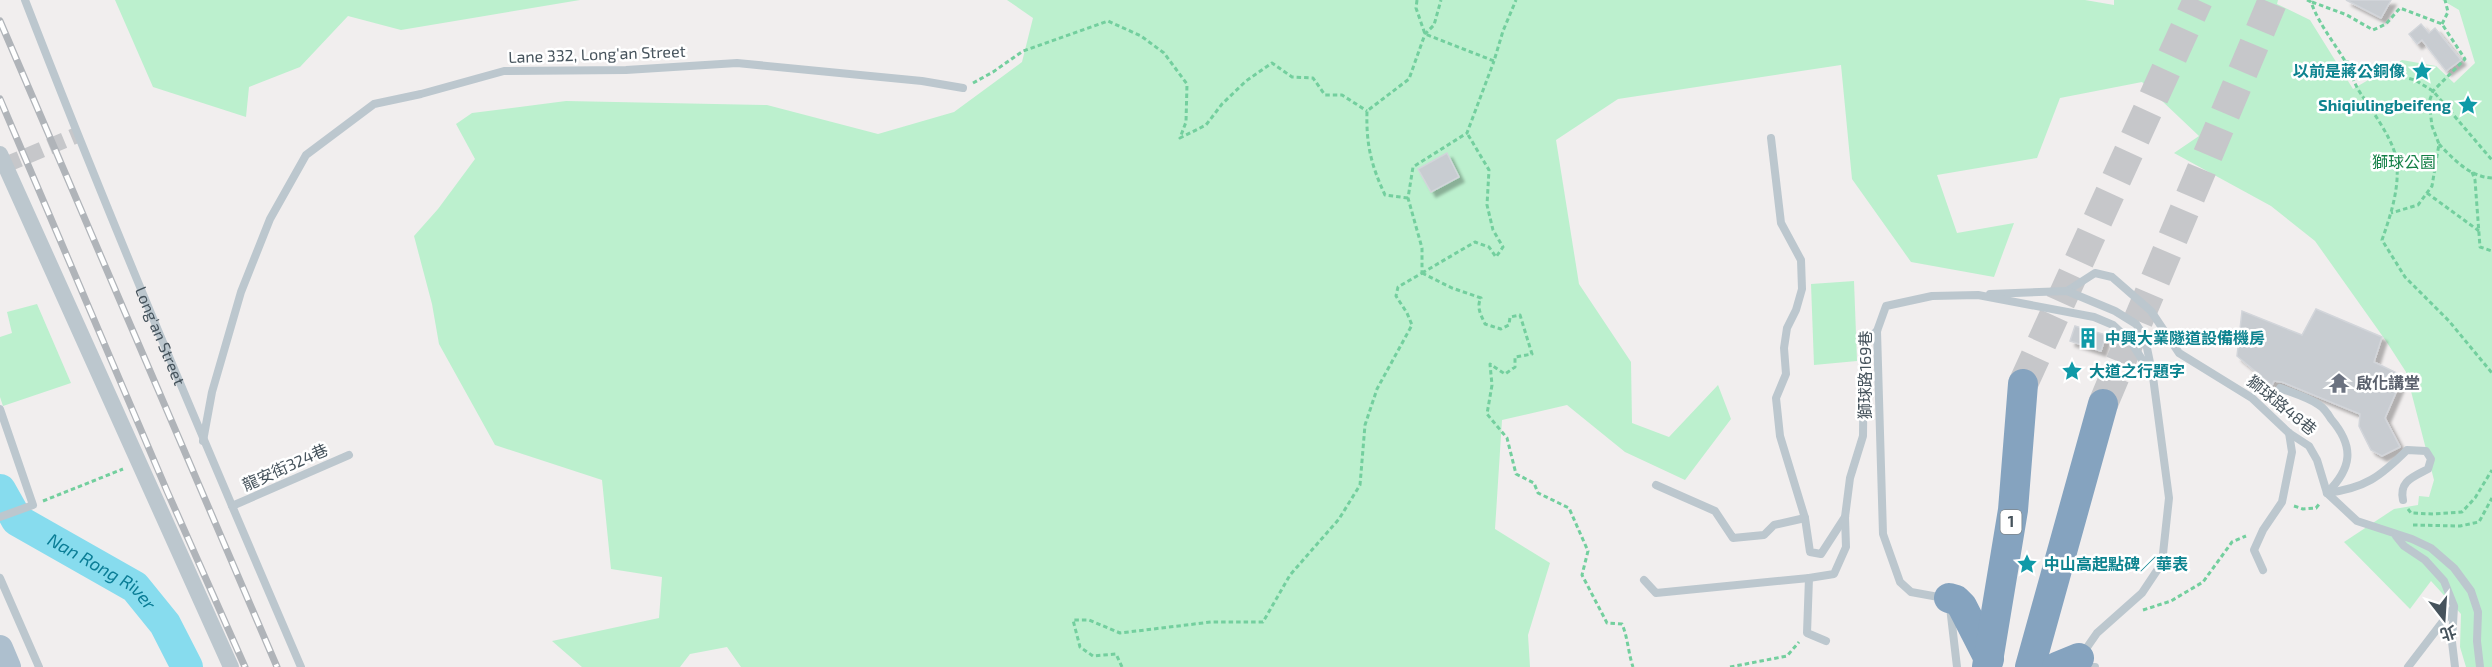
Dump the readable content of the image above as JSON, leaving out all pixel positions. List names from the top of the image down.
{
  "streets": {
    "highway": ["1"],
    "lane": [
      "Lane 332, Long'an Street",
      "Long'an Street",
      "獅球路169巷",
      "獅球路48巷",
      "龍安街324巷"
    ]
  },
  "crossings": [
    ["Lane 332, Long'an Street", "Long'an Street"],
    ["Long'an Street", "龍安街324巷"]
  ],
  "water": ["Nan Rong River"],
  "parks": ["獅球公園"],
  "places": {
    "place": [
      "以前是蔣公銅像",
      "Shiqiulingbeifeng",
      "大道之行題字",
      "中山高起點碑／華表"
    ],
    "building": ["中興大業隧道設備機房"],
    "temple": ["啟化講堂"]
  },
  "north": "bottom"
}
